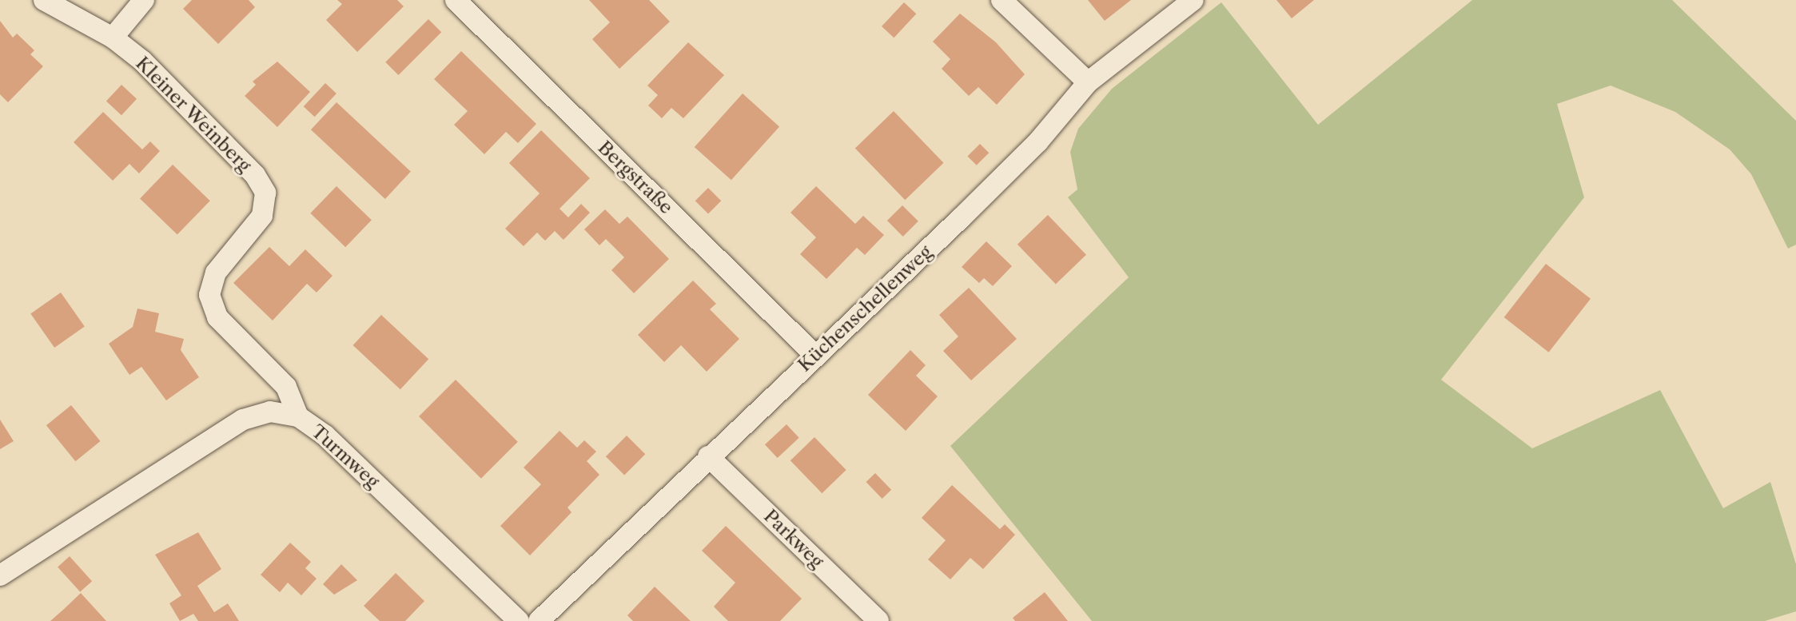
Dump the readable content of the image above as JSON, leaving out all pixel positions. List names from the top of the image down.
{
  "streets": {
    "street": [
      "Kleiner Weinberg",
      "Bergstraße",
      "Küchenschellenweg",
      "Turmweg",
      "Parkweg"
    ]
  },
  "crossings": [
    ["Kleiner Weinberg", "Turmweg"],
    ["Bergstraße", "Küchenschellenweg"],
    ["Küchenschellenweg", "Parkweg"]
  ]
}
